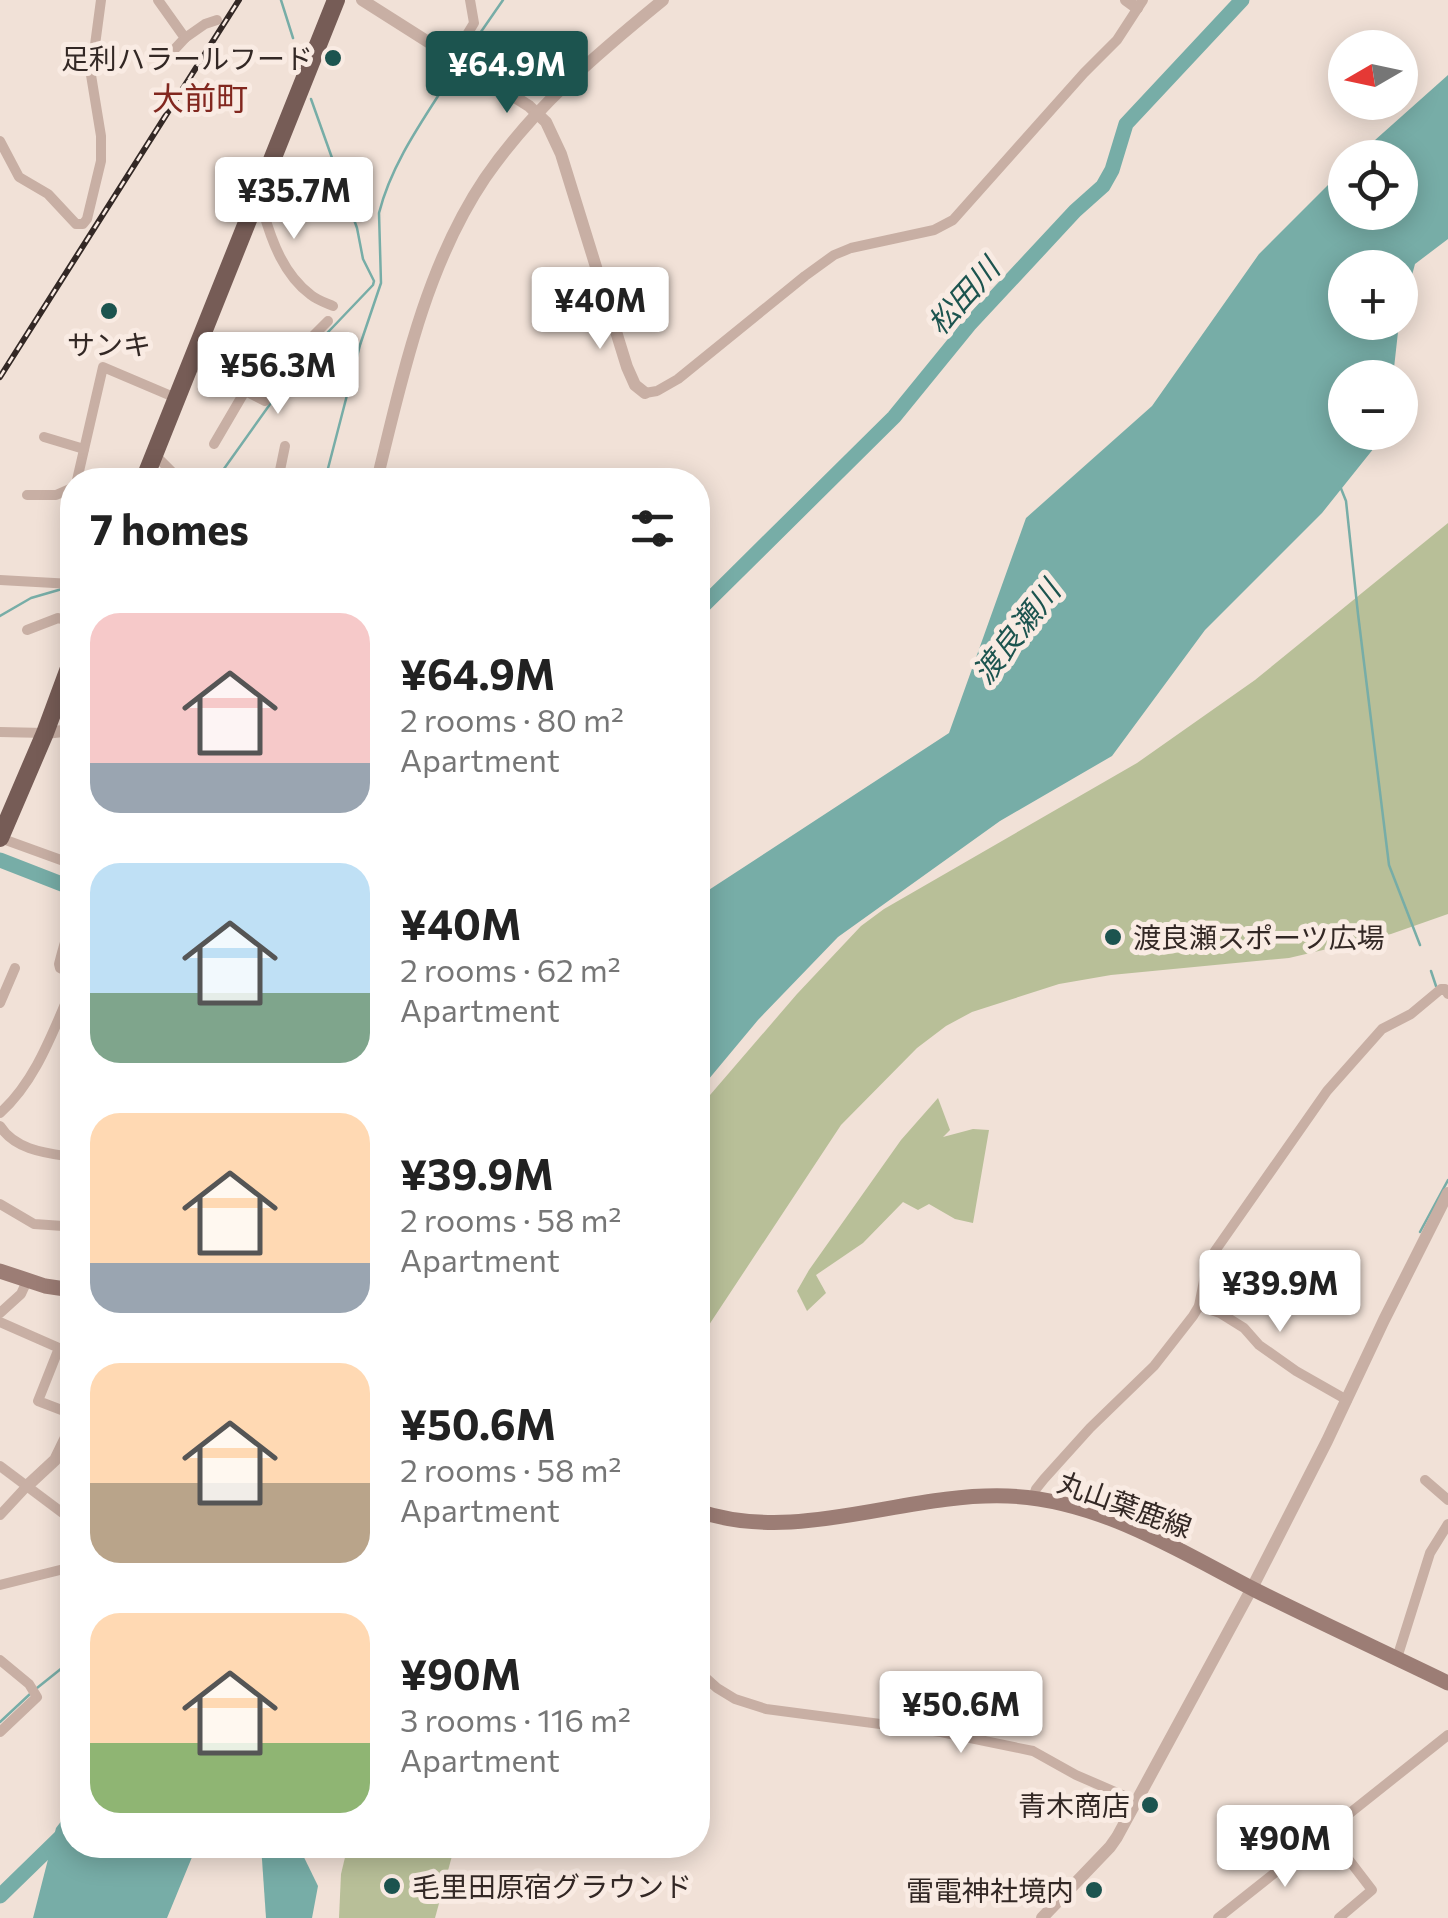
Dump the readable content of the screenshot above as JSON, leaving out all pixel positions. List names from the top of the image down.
{
  "streets": {
    "main road": ["丸山葉鹿線"]
  },
  "districts": ["大前町"],
  "water": ["松田川", "渡良瀬川"],
  "places": [
    "足利ハラールフード",
    "サンキ",
    "渡良瀬スポーツ広場",
    "青木商店",
    "毛里田原宿グラウンド",
    "雷電神社境内"
  ],
  "north": "left",
  "page": {
    "map_buttons": ["+", "−"],
    "price": [
      "¥64.9M",
      "¥35.7M",
      "¥40M",
      "¥56.3M",
      "¥39.9M",
      "¥50.6M",
      "¥90M"
    ],
    "heading": "7 homes",
    "list": [
      {
        "name": "¥64.9M",
        "note": "2 rooms · 80 m² · Apartment"
      },
      {
        "name": "¥40M",
        "note": "2 rooms · 62 m² · Apartment"
      },
      {
        "name": "¥39.9M",
        "note": "2 rooms · 58 m² · Apartment"
      },
      {
        "name": "¥50.6M",
        "note": "2 rooms · 58 m² · Apartment"
      },
      {
        "name": "¥90M",
        "note": "3 rooms · 116 m² · Apartment"
      }
    ]
  }
}
